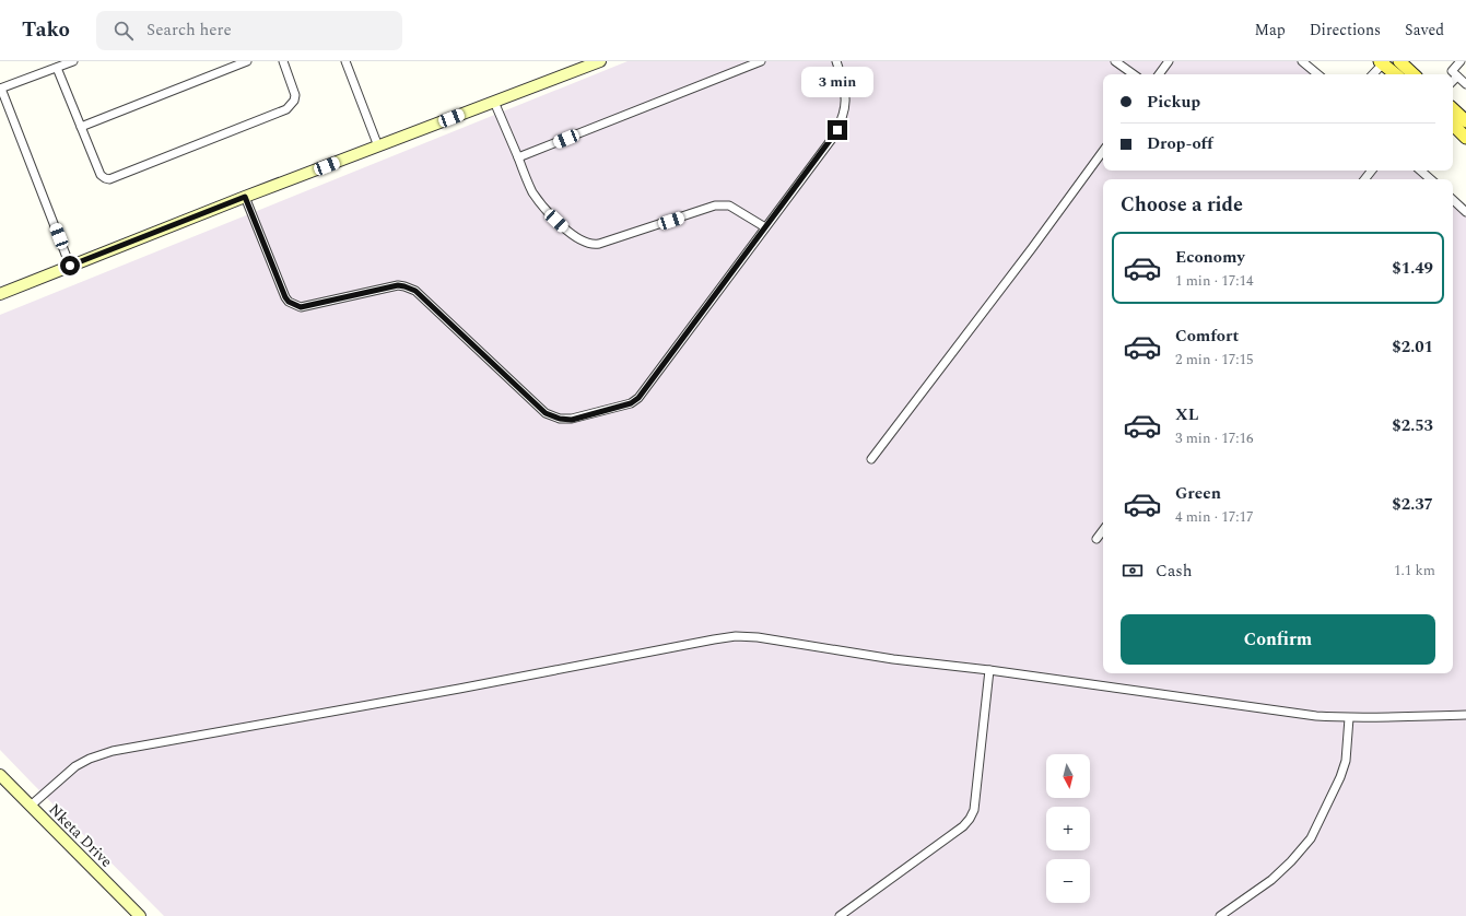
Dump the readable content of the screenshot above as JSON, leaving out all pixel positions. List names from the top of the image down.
{
  "streets": {
    "street": ["Nketa Drive"]
  },
  "north": "bottom",
  "page": {
    "header": "Tako",
    "search": "Search here",
    "nav": ["Map", "Directions", "Saved"],
    "bubble": "3 min",
    "banner": ["Pickup", "Drop-off"],
    "heading": "Choose a ride",
    "list": [
      {
        "name": "Economy",
        "note": "1 min · 17:14",
        "value": "$1.49"
      },
      {
        "name": "Comfort",
        "note": "2 min · 17:15",
        "value": "$2.01"
      },
      {
        "name": "XL",
        "note": "3 min · 17:16",
        "value": "$2.53"
      },
      {
        "name": "Green",
        "note": "4 min · 17:17",
        "value": "$2.37"
      }
    ],
    "pay": ["Cash", "1.1 km"],
    "buttons": "Confirm",
    "map_buttons": ["+", "−"]
  }
}
